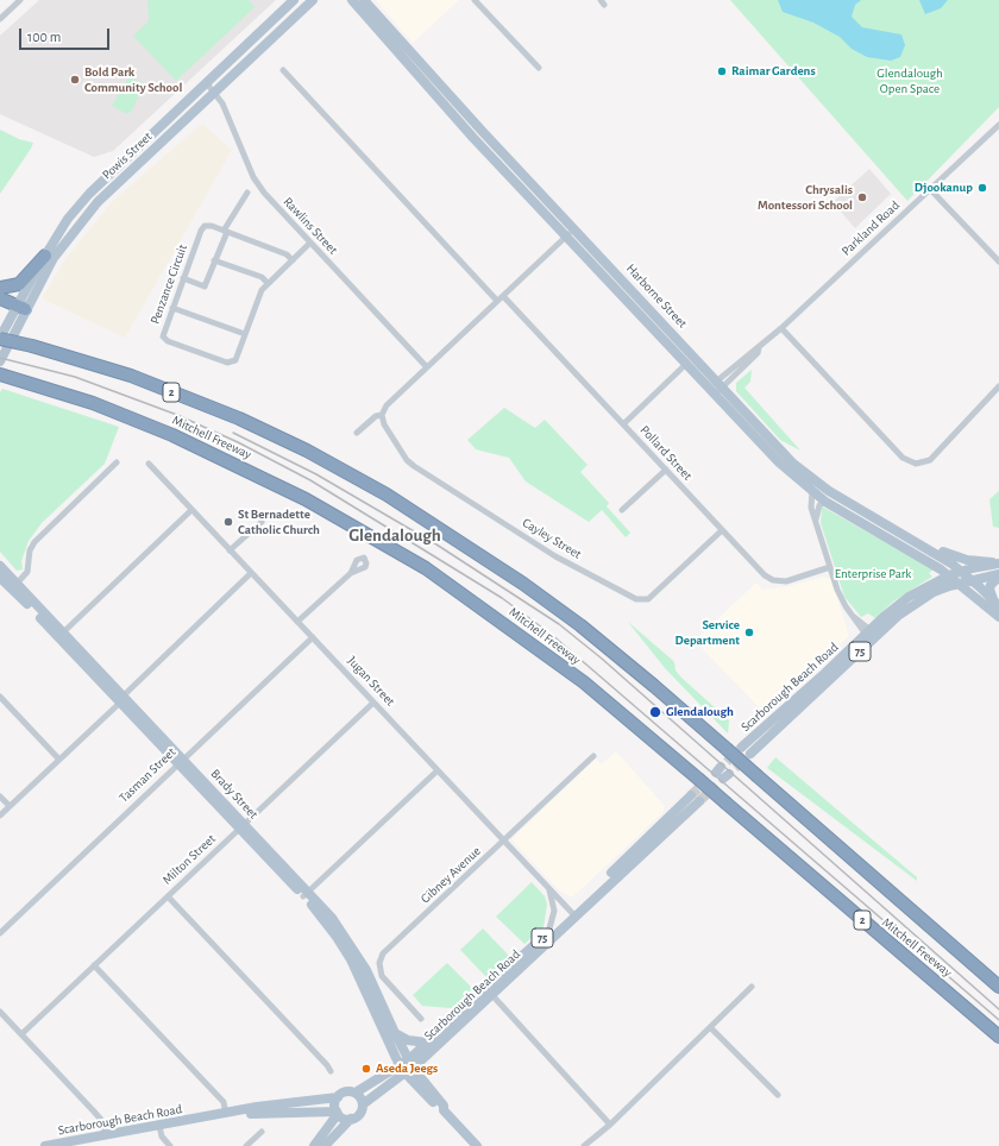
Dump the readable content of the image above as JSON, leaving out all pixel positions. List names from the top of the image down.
{
  "streets": {
    "highway": ["2", "Mitchell Freeway"],
    "main road": [
      "Powis Street",
      "Harborne Street",
      "75",
      "Scarborough Beach Road",
      "Brady Street"
    ],
    "street": [
      "Rawlins Street",
      "Parkland Road",
      "Penzance Circuit",
      "Pollard Street",
      "Cayley Street",
      "Jugan Street",
      "Tasman Street",
      "Milton Street",
      "Gibney Avenue"
    ]
  },
  "crossings": [
    ["Powis Street", "Rawlins Street"],
    ["Powis Street", "Mitchell Freeway"],
    ["Rawlins Street", "Penzance Circuit"],
    ["Parkland Road", "Harborne Street"],
    ["Harborne Street", "Scarborough Beach Road"],
    ["Pollard Street", "Cayley Street"],
    ["Jugan Street", "Scarborough Beach Road"],
    ["Jugan Street", "Tasman Street"],
    ["Jugan Street", "Milton Street"],
    ["Jugan Street", "Gibney Avenue"],
    ["Scarborough Beach Road", "Brady Street"],
    ["Tasman Street", "Brady Street"],
    ["Brady Street", "Milton Street"]
  ],
  "districts": ["Glendalough"],
  "parks": ["Glendalough Open Space", "Enterprise Park"],
  "places": [
    "Raimar Gardens",
    "Bold Park Community School",
    "Djookanup",
    "Chrysalis Montessori School",
    "St Bernadette Catholic Church",
    "Service Department",
    "Glendalough",
    "Aseda Jeegs"
  ],
  "scale_bar": "100 m"
}
